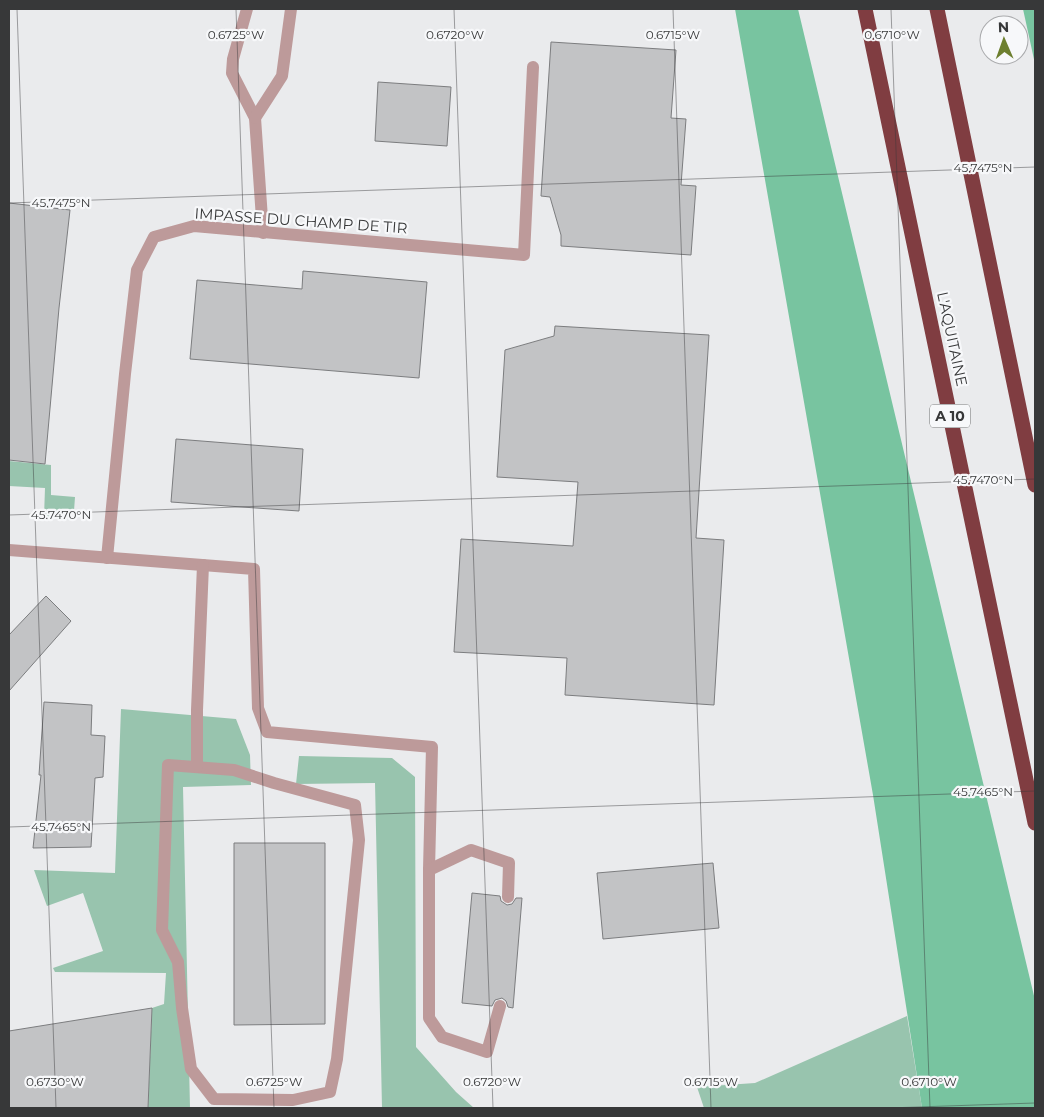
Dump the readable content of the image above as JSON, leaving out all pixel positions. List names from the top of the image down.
{
  "streets": {
    "highway": ["L'AQUITAINE", "A 10"],
    "lane": ["IMPASSE DU CHAMP DE TIR"]
  },
  "north": "top",
  "coordinates": [
    "0.6725°W",
    "0.6720°W",
    "0.6715°W",
    "0.6710°W",
    "45.7475°N",
    "45.7470°N",
    "45.7465°N",
    "0.6730°W"
  ]
}
